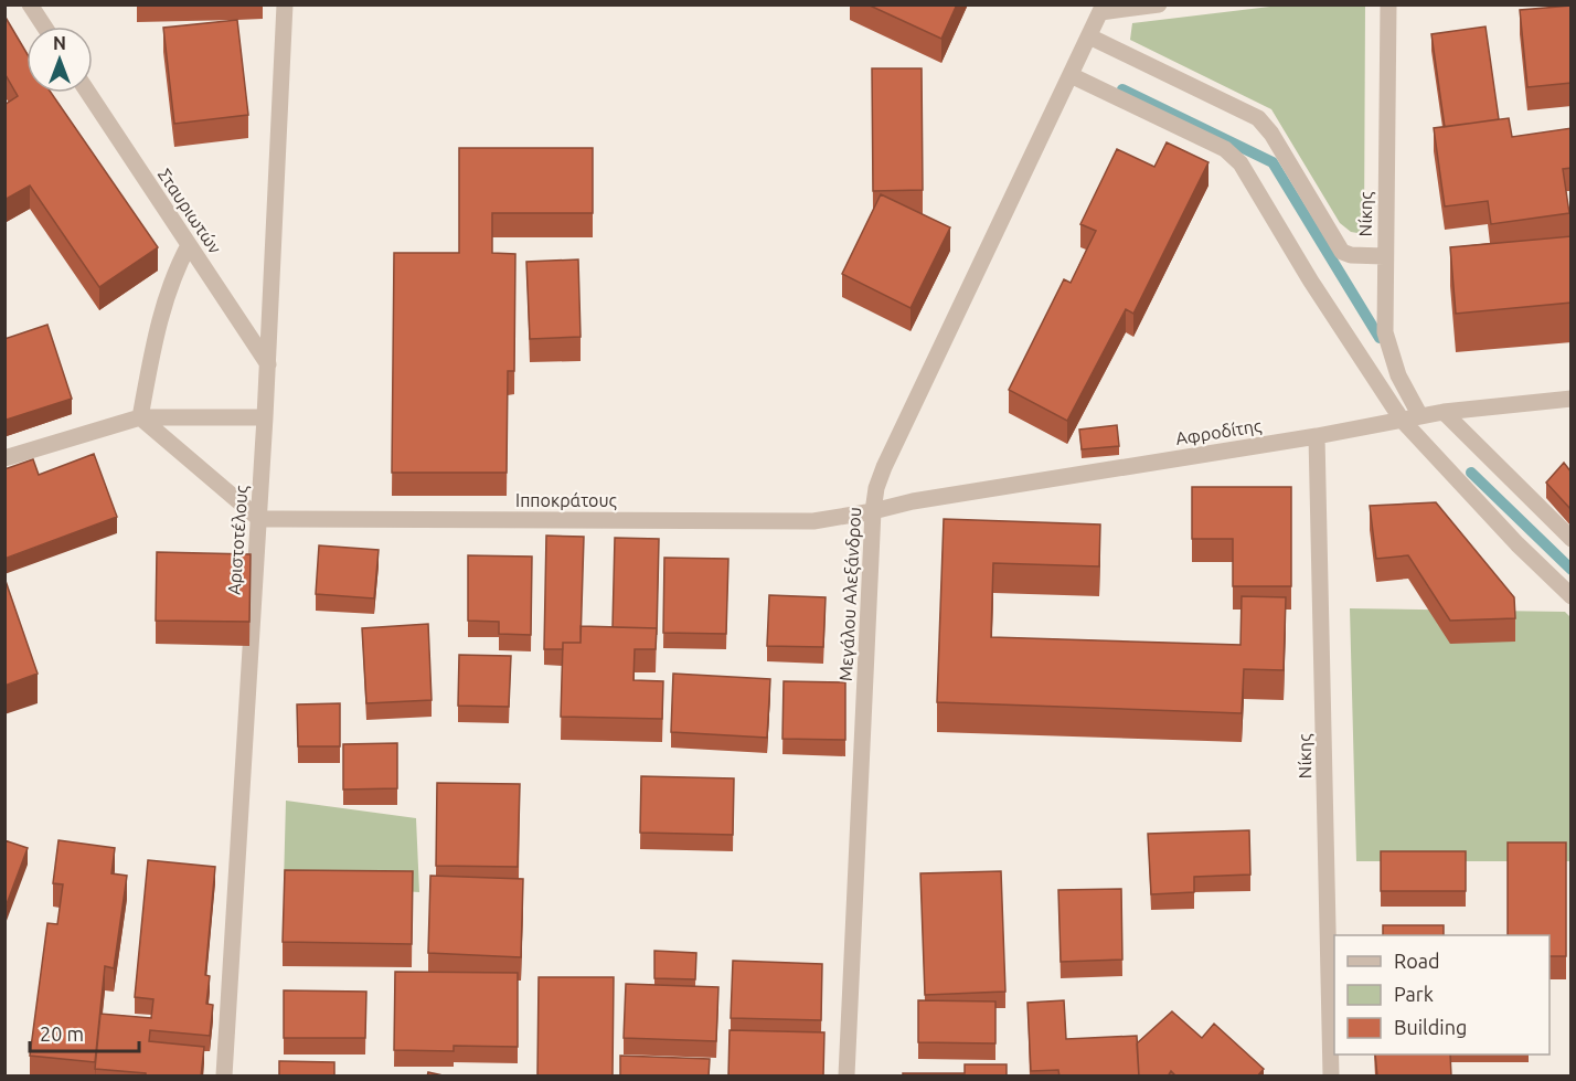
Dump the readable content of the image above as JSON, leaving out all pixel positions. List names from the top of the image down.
{
  "streets": {
    "street": [
      "Σταυριωτών",
      "Νίκης",
      "Αφροδίτης",
      "Ιπποκράτους",
      "Αριστοτέλους",
      "Μεγάλου Αλεξάνδρου"
    ]
  },
  "crossings": [
    ["Σταυριωτών", "Αριστοτέλους"],
    ["Νίκης", "Αφροδίτης"],
    ["Αφροδίτης", "Ιπποκράτους"],
    ["Αφροδίτης", "Μεγάλου Αλεξάνδρου"],
    ["Ιπποκράτους", "Αριστοτέλους"],
    ["Ιπποκράτους", "Μεγάλου Αλεξάνδρου"]
  ],
  "legend": ["Road", "Park", "Building"],
  "scale_bar": "20 m",
  "north": "top"
}
